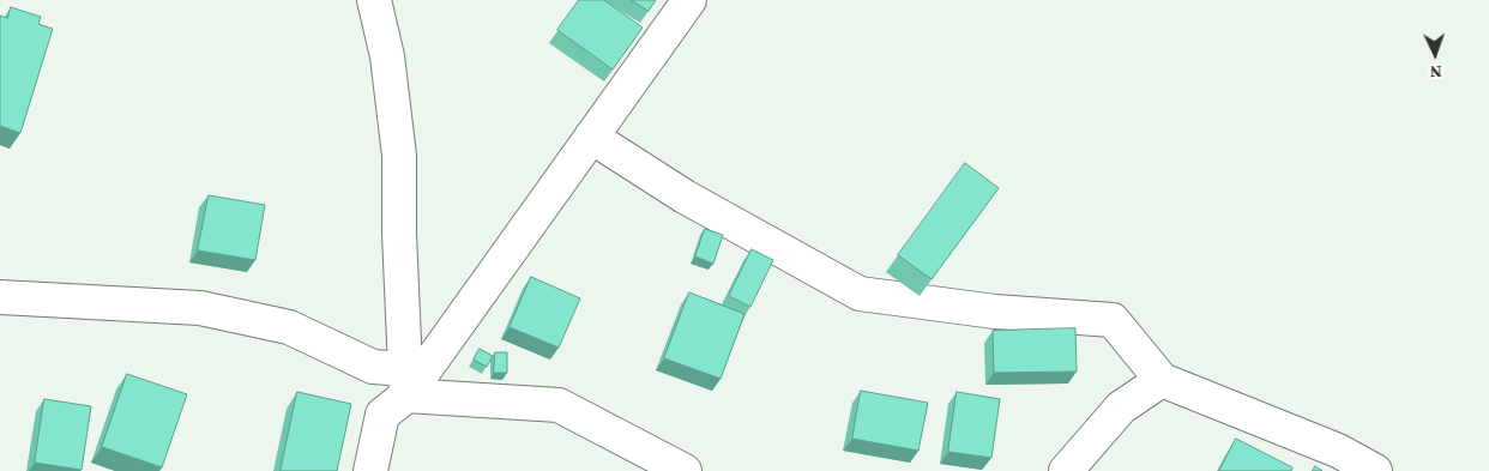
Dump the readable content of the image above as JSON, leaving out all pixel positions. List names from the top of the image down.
{
  "north": "bottom"
}
